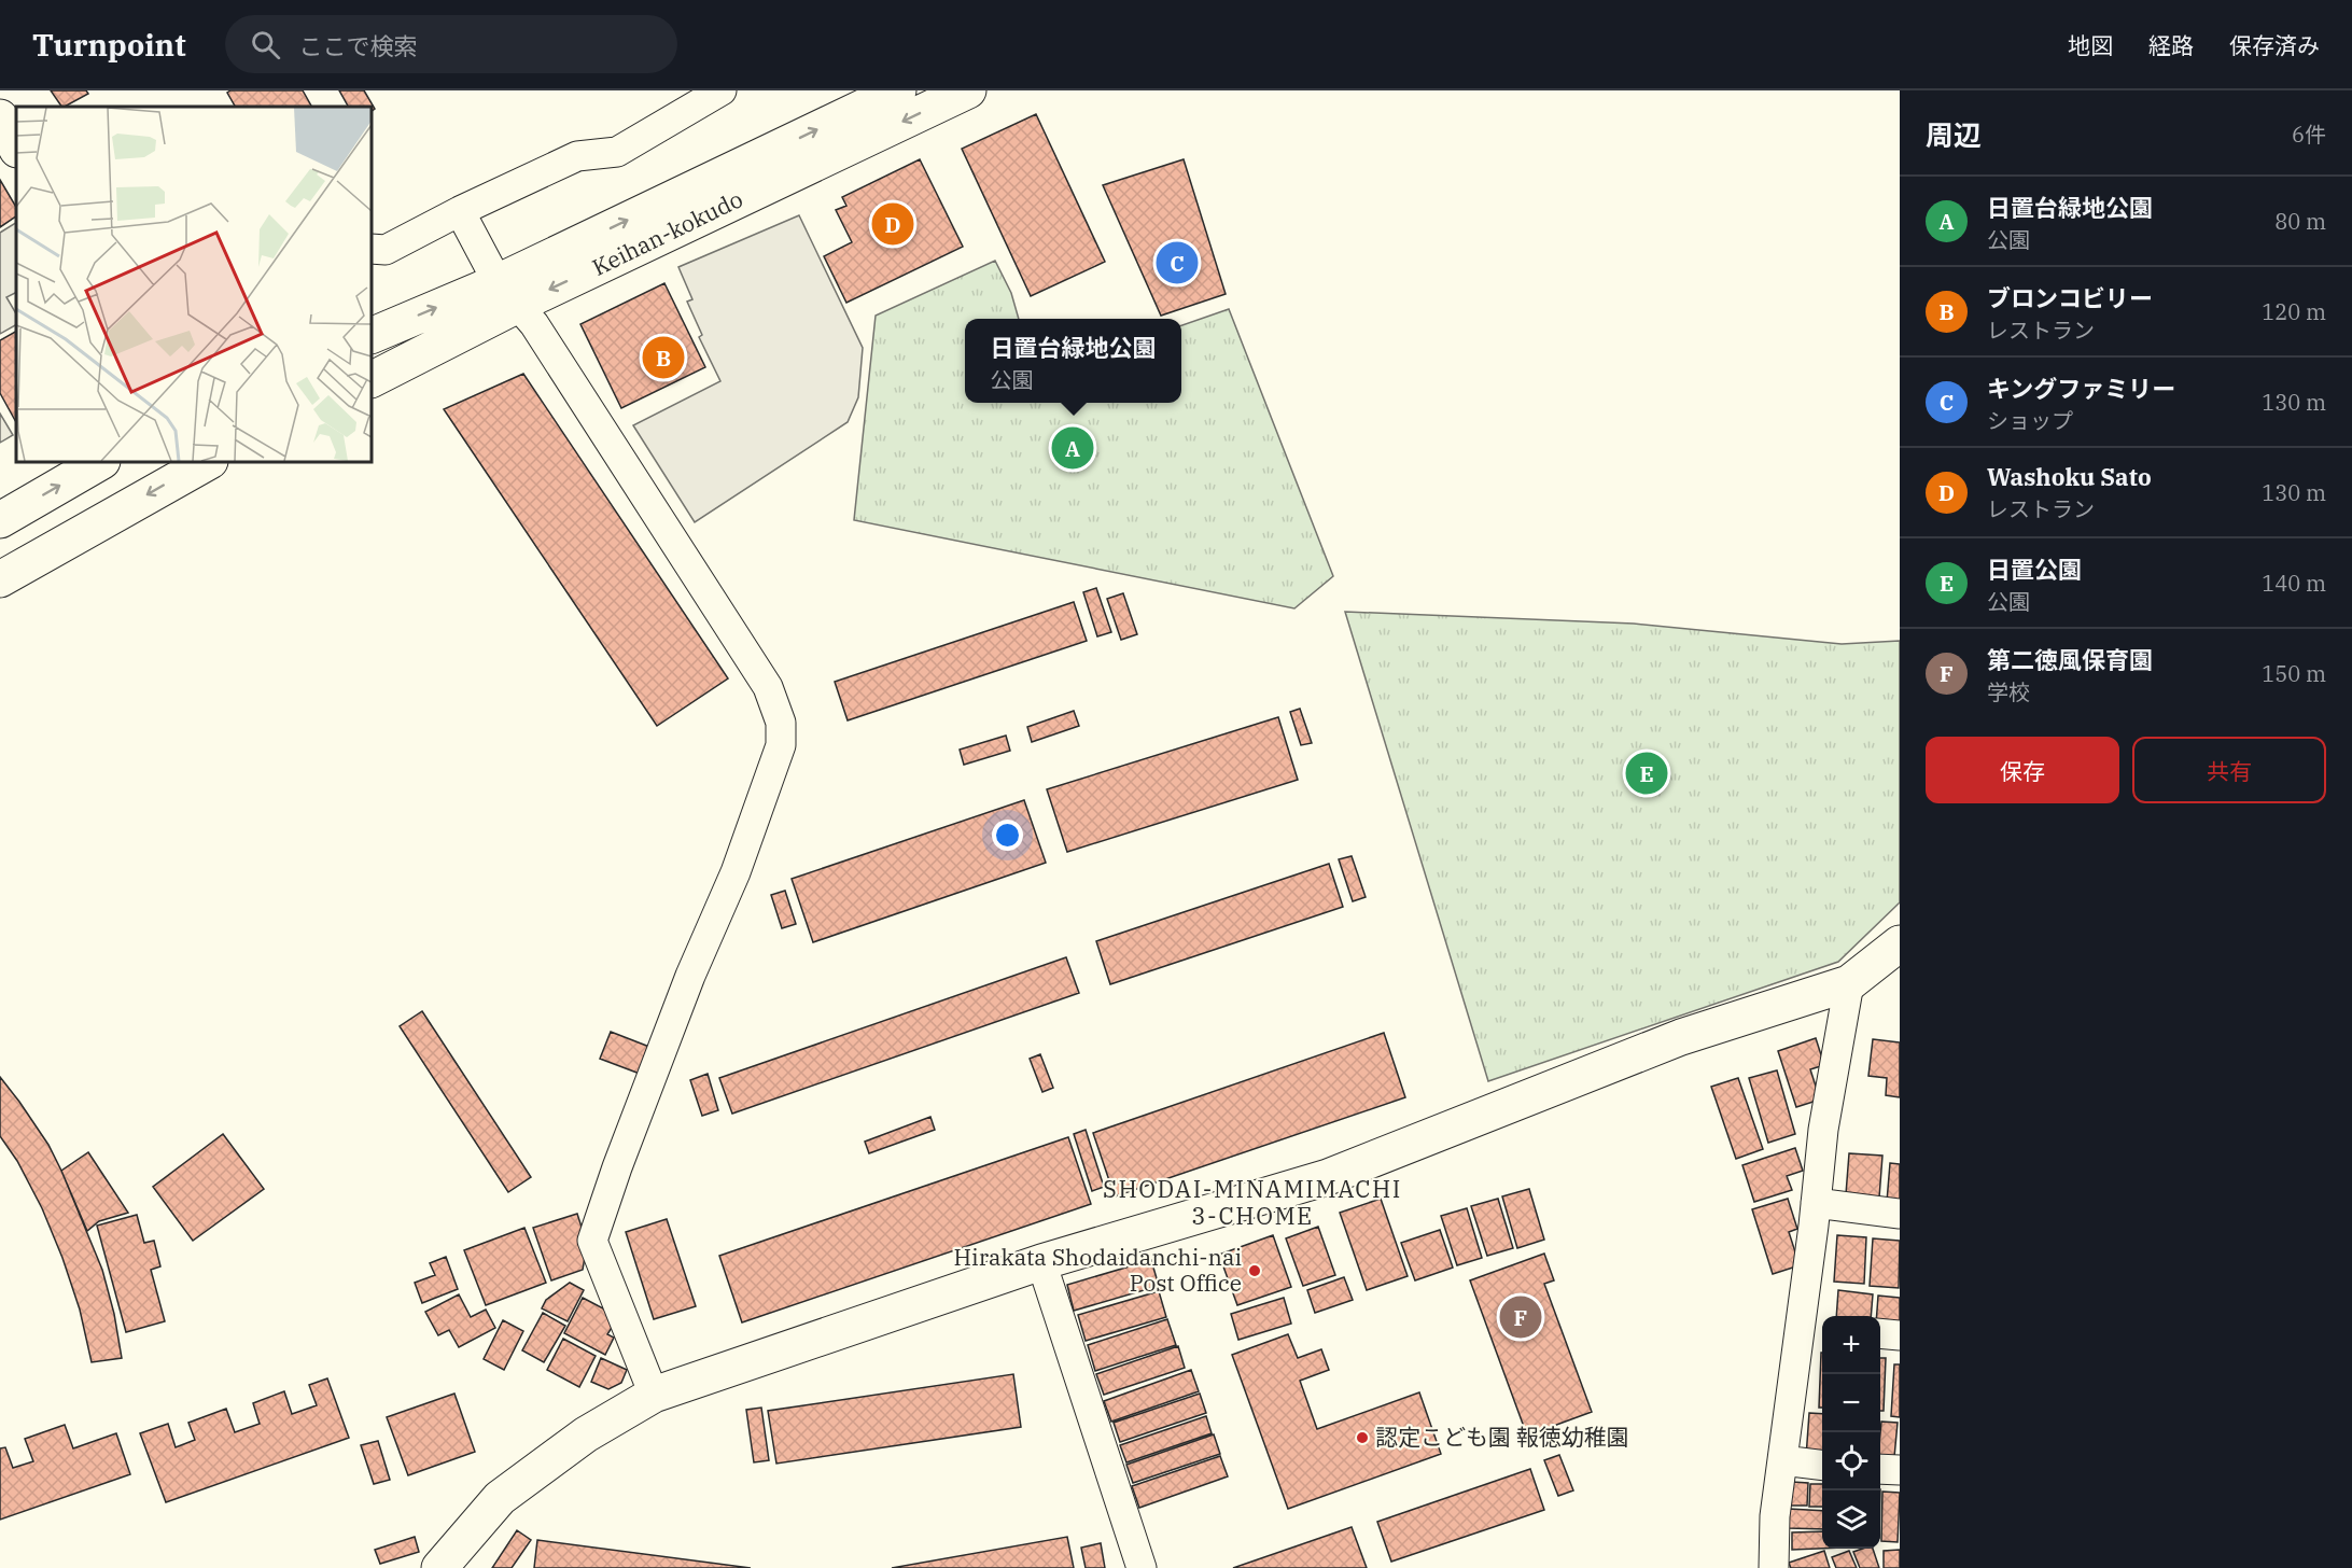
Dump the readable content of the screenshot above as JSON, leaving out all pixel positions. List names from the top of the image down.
{
  "streets": {
    "main road": ["Keihan-kokudo"]
  },
  "districts": ["SHODAI-MINAMIMACHI 3-CHOME"],
  "places": ["Hirakata Shodaidanchi-nai Post Office", "認定こども園 報徳幼稚園"],
  "page": {
    "header": "Turnpoint",
    "search": "ここで検索",
    "nav": ["地図", "経路", "保存済み"],
    "heading": ["周辺", "6件"],
    "list": [
      {
        "mark": "A",
        "name": "日置台緑地公園",
        "note": "公園",
        "value": "80 m"
      },
      {
        "mark": "B",
        "name": "ブロンコビリー",
        "note": "レストラン",
        "value": "120 m"
      },
      {
        "mark": "C",
        "name": "キングファミリー",
        "note": "ショップ",
        "value": "130 m"
      },
      {
        "mark": "D",
        "name": "Washoku Sato",
        "note": "レストラン",
        "value": "130 m"
      },
      {
        "mark": "E",
        "name": "日置公園",
        "note": "公園",
        "value": "140 m"
      },
      {
        "mark": "F",
        "name": "第二徳風保育園",
        "note": "学校",
        "value": "150 m"
      }
    ],
    "pins": [
      "D",
      "C",
      "B",
      "A",
      "E",
      "F"
    ],
    "popup": ["日置台緑地公園", "公園"],
    "buttons": ["保存", "共有"],
    "map_buttons": ["+", "−"]
  }
}
